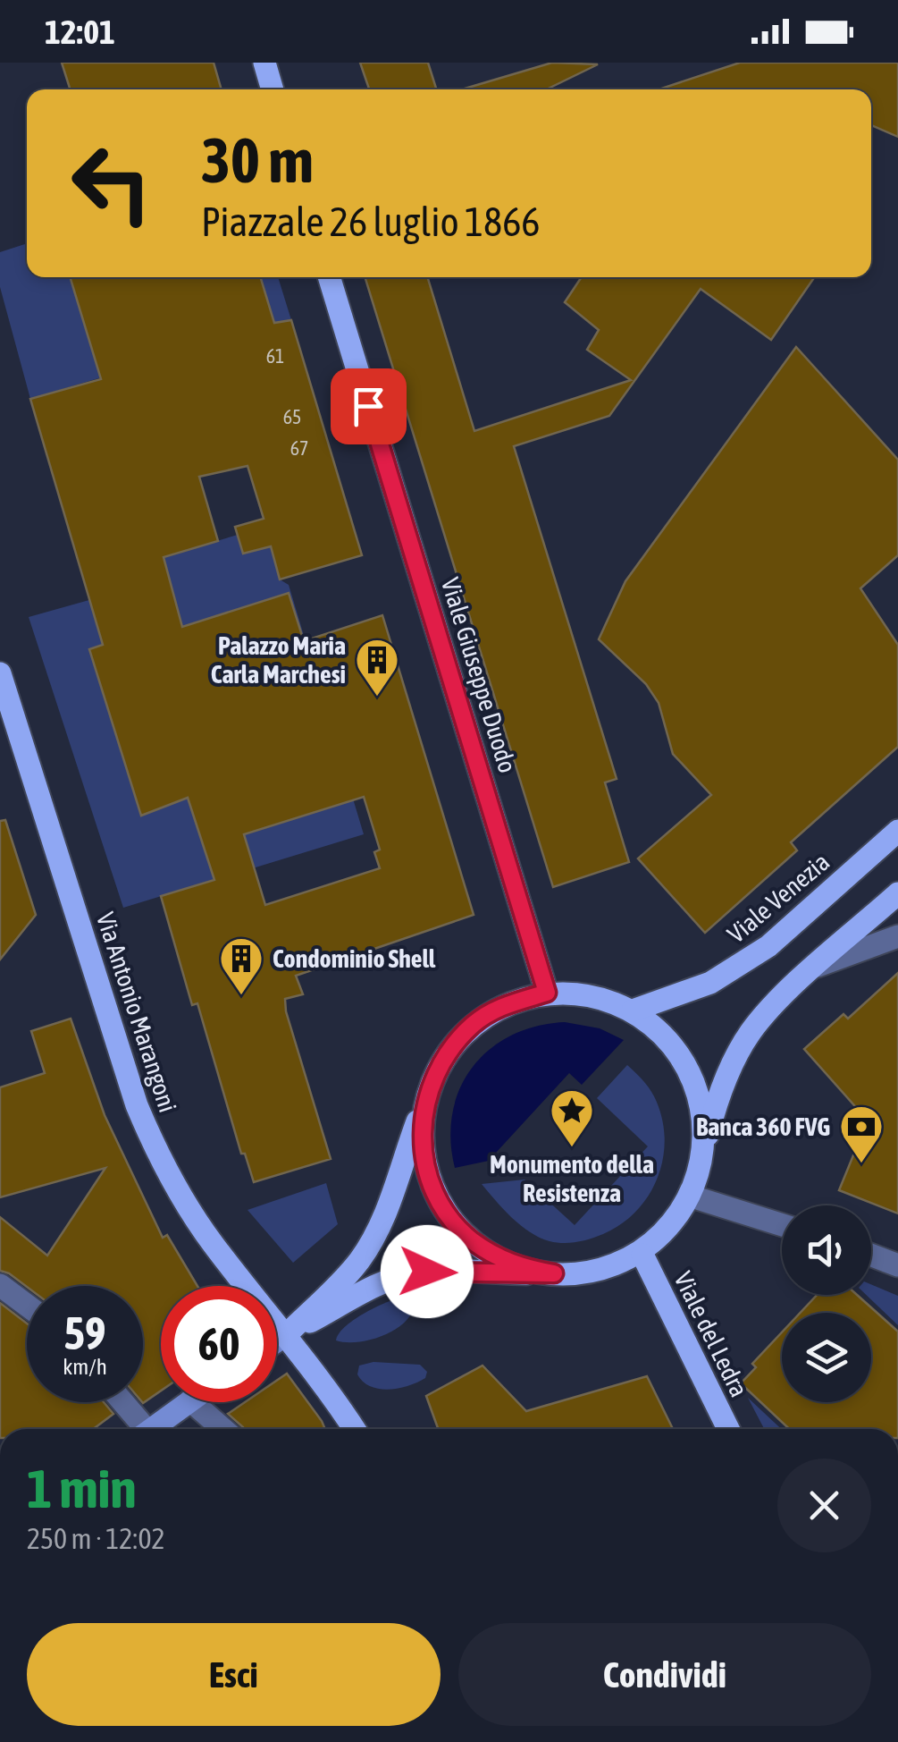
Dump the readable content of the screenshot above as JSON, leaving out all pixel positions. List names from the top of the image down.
{
  "streets": {
    "main road": [
      "Viale Giuseppe Duodo",
      "Viale Venezia",
      "Via Antonio Marangoni",
      "Viale del Ledra"
    ]
  },
  "crossings": [
    ["Viale Giuseppe Duodo", "Viale Venezia"],
    ["Viale Giuseppe Duodo", "Viale del Ledra"],
    ["Viale Venezia", "Viale del Ledra"]
  ],
  "places": {
    "building": ["Palazzo Maria Carla Marchesi", "Condominio Shell"],
    "place": ["Monumento della Resistenza"],
    "bank": ["Banca 360 FVG"]
  },
  "house_numbers": ["61", "65", "67"],
  "page": {
    "status": "12:01",
    "turn": ["30 m", "Piazzale 26 luglio 1866"],
    "speed": "59 km/h",
    "limit": "60",
    "heading": ["1 min", "250 m · 12:02"],
    "buttons": ["Esci", "Condividi"]
  }
}
